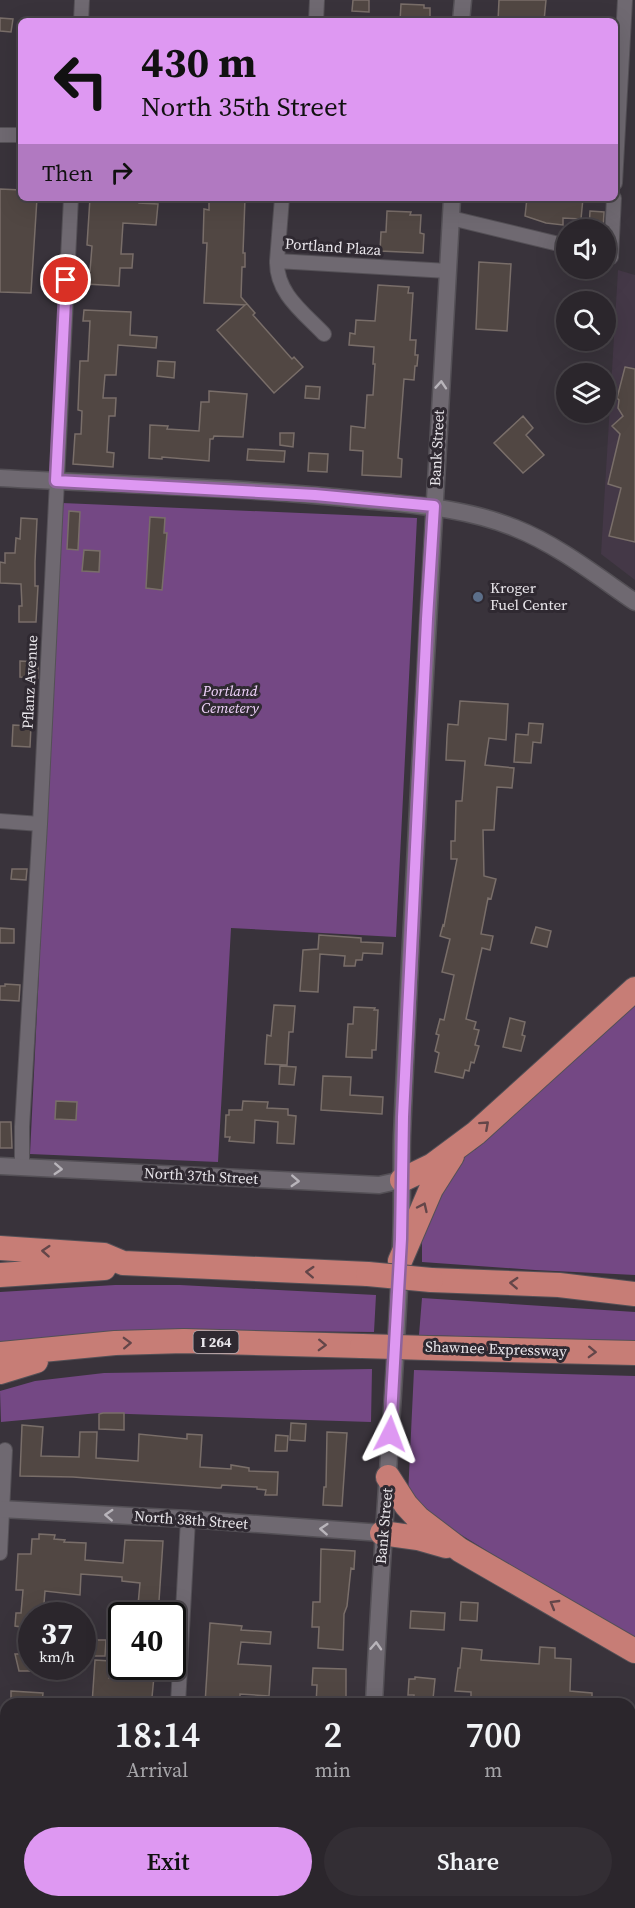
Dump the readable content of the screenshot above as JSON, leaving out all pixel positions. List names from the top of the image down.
{
  "streets": {
    "highway": ["I 264", "Shawnee Expressway"],
    "street": [
      "Portland Plaza",
      "Bank Street",
      "Pflanz Avenue",
      "North 37th Street",
      "North 38th Street"
    ]
  },
  "crossings": [
    ["Portland Plaza", "Bank Street"],
    ["Bank Street", "North 37th Street"],
    ["Bank Street", "North 38th Street"],
    ["Pflanz Avenue", "North 37th Street"]
  ],
  "one_way": ["North 37th Street", "North 38th Street"],
  "parks": ["Portland Cemetery"],
  "places": ["Kroger Fuel Center"],
  "page": {
    "turn": ["430 m", "North 35th Street"],
    "then": "Then",
    "speed": "37 km/h",
    "limit": "40",
    "eta": [
      "18:14",
      "Arrival",
      "2",
      "min",
      "700",
      "m"
    ],
    "buttons": ["Exit", "Share"]
  }
}
